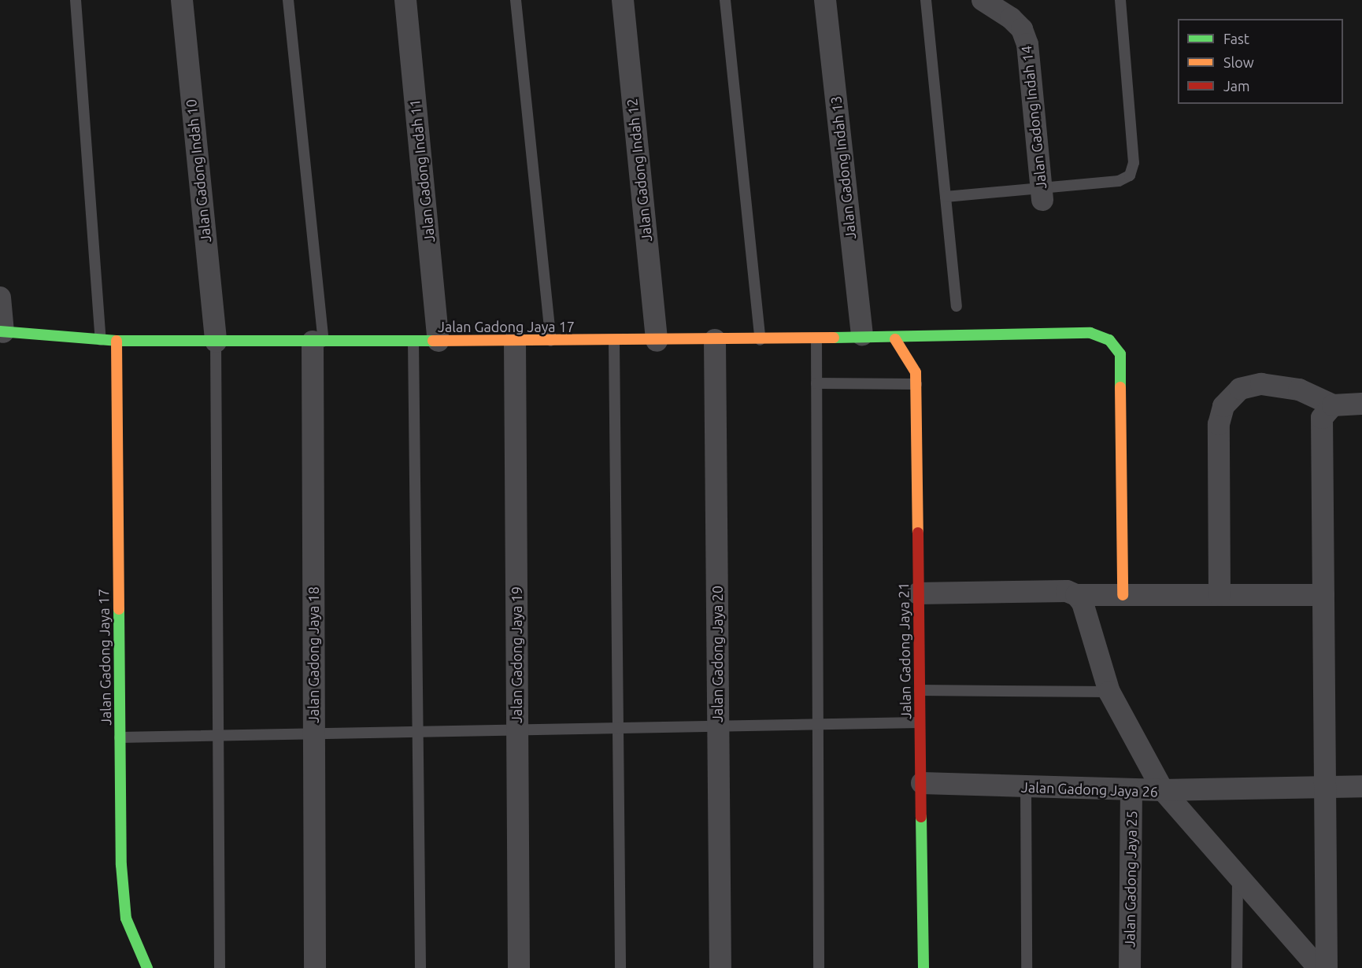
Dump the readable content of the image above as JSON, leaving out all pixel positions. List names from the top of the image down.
{
  "streets": {
    "street": [
      "Jalan Gadong Indah 14",
      "Jalan Gadong Indah 13",
      "Jalan Gadong Indah 12",
      "Jalan Gadong Indah 10",
      "Jalan Gadong Indah 11",
      "Jalan Gadong Jaya 17",
      "Jalan Gadong Jaya 21",
      "Jalan Gadong Jaya 20",
      "Jalan Gadong Jaya 18",
      "Jalan Gadong Jaya 19",
      "Jalan Gadong Jaya 26",
      "Jalan Gadong Jaya 25"
    ]
  },
  "crossings": [
    ["Jalan Gadong Indah 13", "Jalan Gadong Jaya 17"],
    ["Jalan Gadong Indah 12", "Jalan Gadong Jaya 17"],
    ["Jalan Gadong Indah 10", "Jalan Gadong Jaya 17"],
    ["Jalan Gadong Indah 11", "Jalan Gadong Jaya 17"],
    ["Jalan Gadong Jaya 17", "Jalan Gadong Jaya 21"],
    ["Jalan Gadong Jaya 17", "Jalan Gadong Jaya 20"],
    ["Jalan Gadong Jaya 17", "Jalan Gadong Jaya 18"],
    ["Jalan Gadong Jaya 17", "Jalan Gadong Jaya 19"],
    ["Jalan Gadong Jaya 21", "Jalan Gadong Jaya 26"],
    ["Jalan Gadong Jaya 26", "Jalan Gadong Jaya 25"]
  ],
  "legend": ["Fast", "Slow", "Jam"]
}
